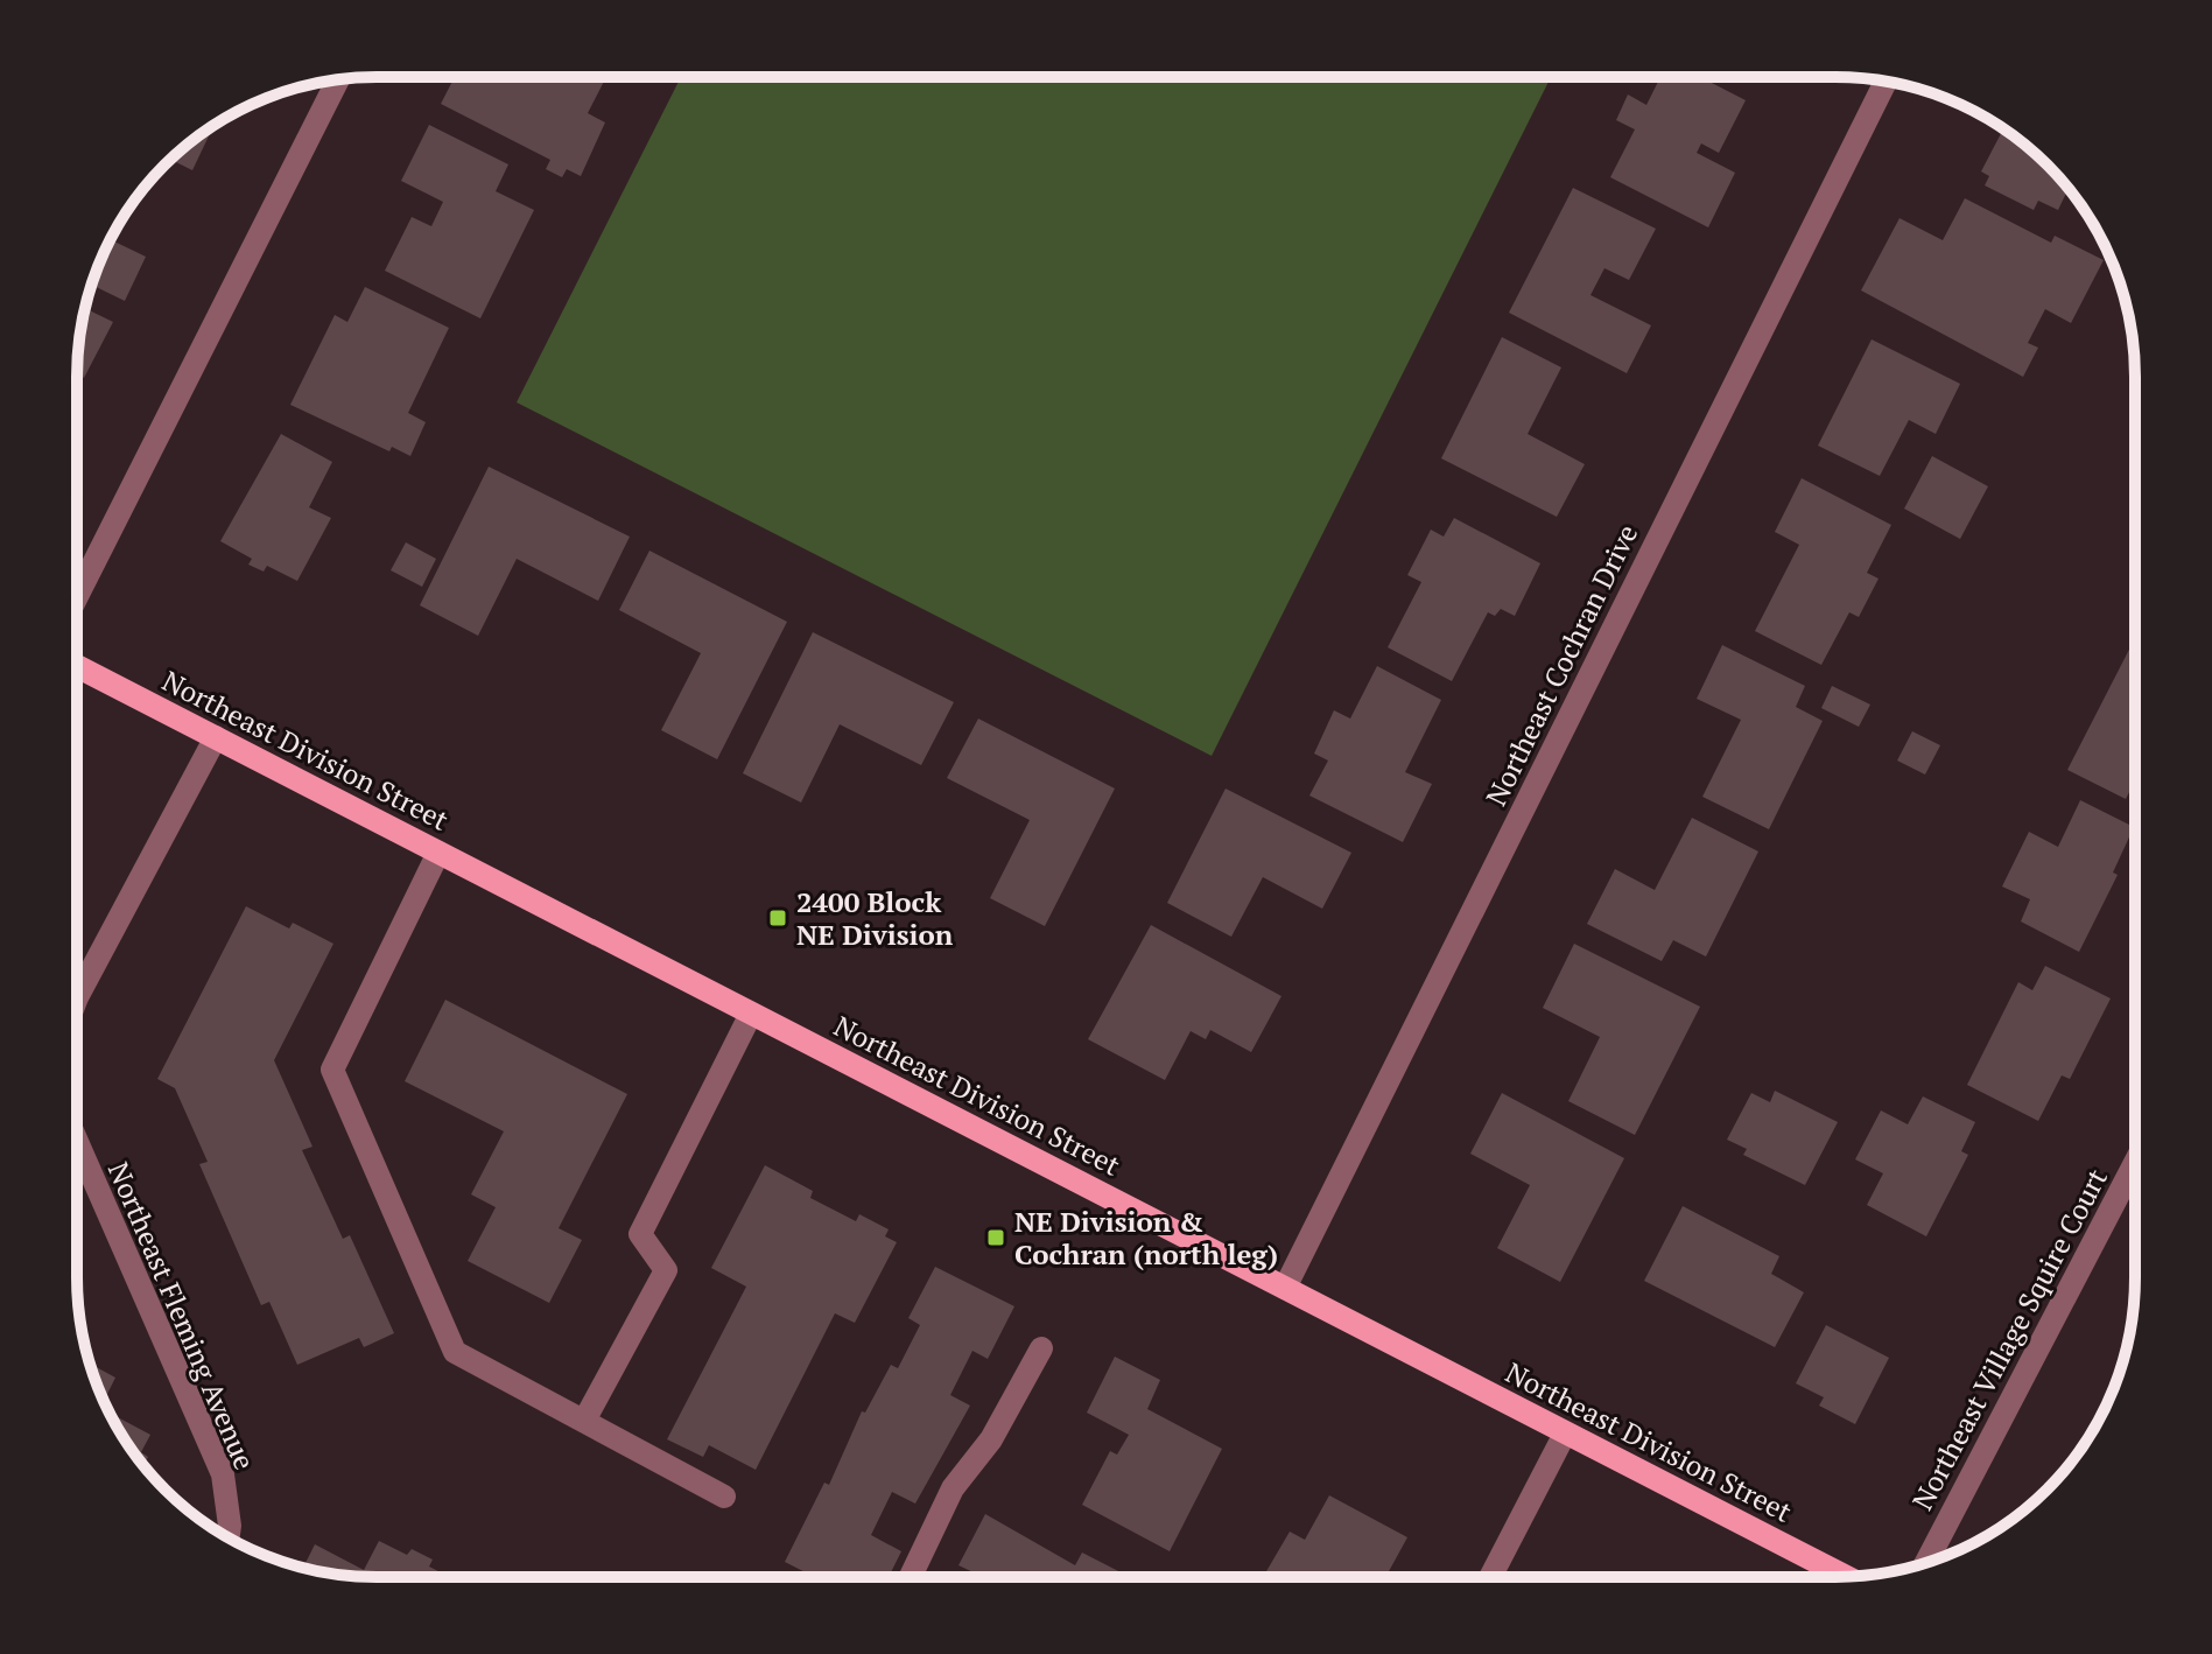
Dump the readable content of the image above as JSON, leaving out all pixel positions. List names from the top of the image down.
{
  "streets": {
    "main road": ["Northeast Division Street"],
    "street": ["Northeast Cochran Drive", "Northeast Fleming Avenue", "Northeast Village Squire Court"]
  },
  "crossings": [
    ["Northeast Cochran Drive", "Northeast Division Street"]
  ],
  "places": {
    "transit": ["2400 Block NE Division", "NE Division & Cochran (north leg)"]
  }
}
